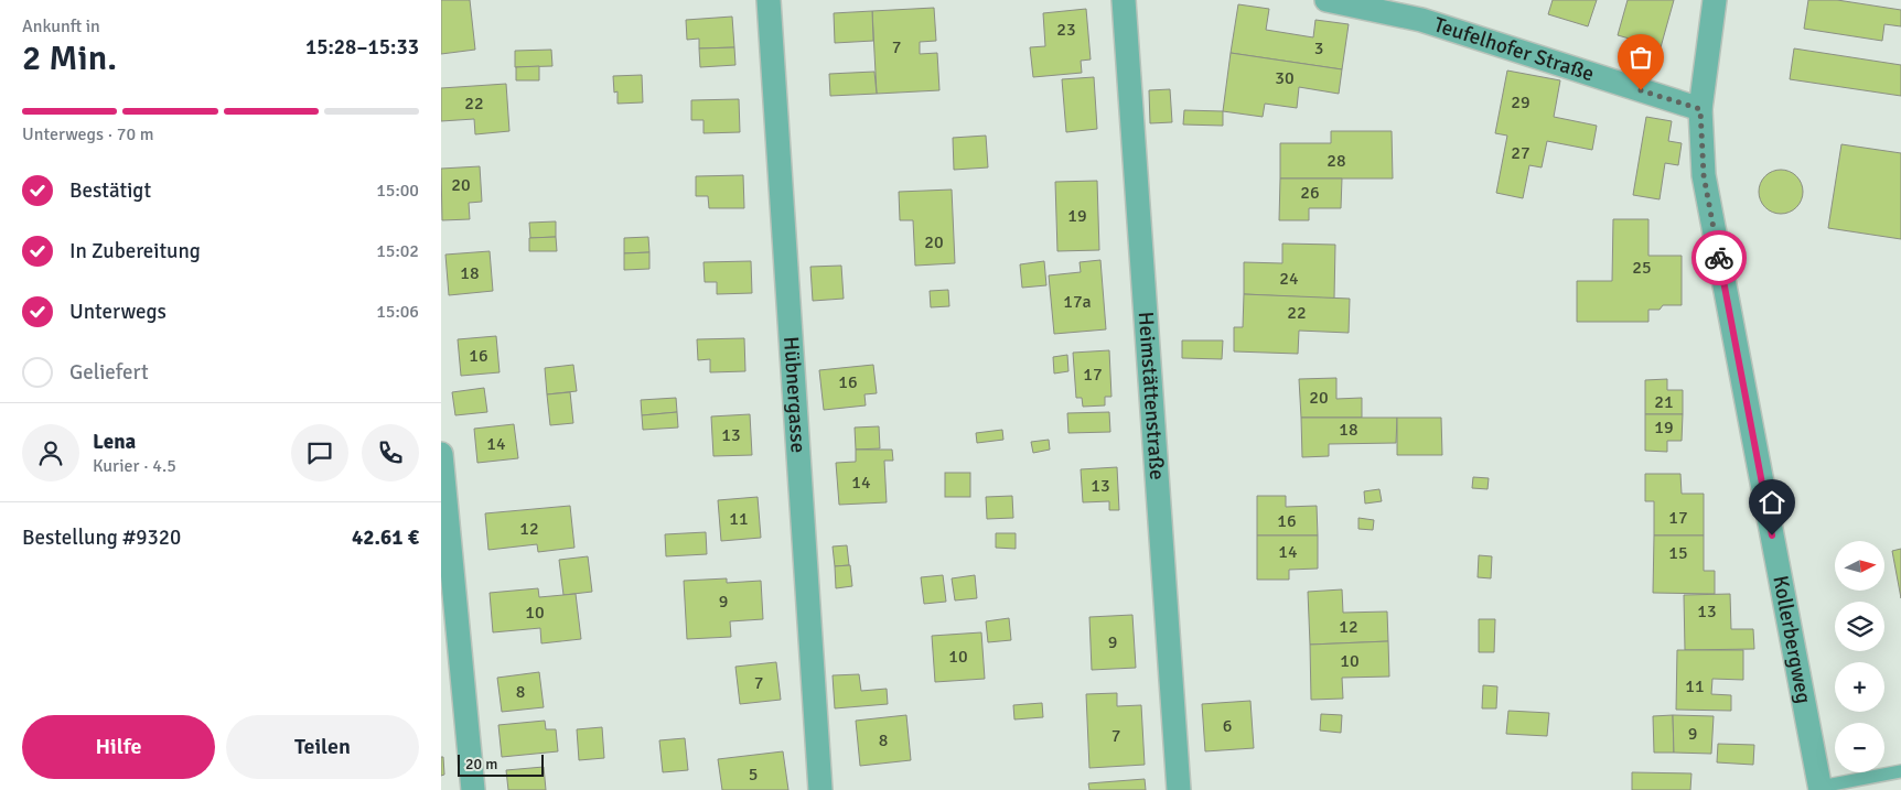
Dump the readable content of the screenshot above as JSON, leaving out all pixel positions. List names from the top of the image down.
{
  "streets": {
    "street": [
      "Teufelhofer Straße",
      "Hübnergasse",
      "Heimstättenstraße",
      "Kollerbergweg"
    ]
  },
  "crossings": [
    ["Teufelhofer Straße", "Kollerbergweg"]
  ],
  "house_numbers": [
    "23",
    "7",
    "3",
    "30",
    "29",
    "22",
    "27",
    "28",
    "20",
    "26",
    "19",
    "20",
    "25",
    "18",
    "24",
    "17a",
    "22",
    "16",
    "17",
    "16",
    "20",
    "21",
    "19",
    "18",
    "13",
    "14",
    "14",
    "13",
    "17",
    "11",
    "16",
    "12",
    "14",
    "15",
    "9",
    "13",
    "10",
    "12",
    "9",
    "10",
    "10",
    "7",
    "11",
    "8",
    "6",
    "9",
    "7",
    "8",
    "5"
  ],
  "scale_bar": "20 m",
  "north": "right",
  "page": {
    "heading": ["2 Min.", "Ankunft in", "15:28–15:33"],
    "panel": [
      "Lena",
      "Kurier · 4.5",
      "Bestellung #9320",
      "42.61 €"
    ],
    "bar": "Unterwegs · 70 m",
    "list": [
      ["Bestätigt", "15:00"],
      ["In Zubereitung", "15:02"],
      ["Unterwegs", "15:06"],
      "Geliefert"
    ],
    "map_buttons": ["+", "−"],
    "buttons": ["Hilfe", "Teilen"],
    "scale": "20 m"
  }
}
